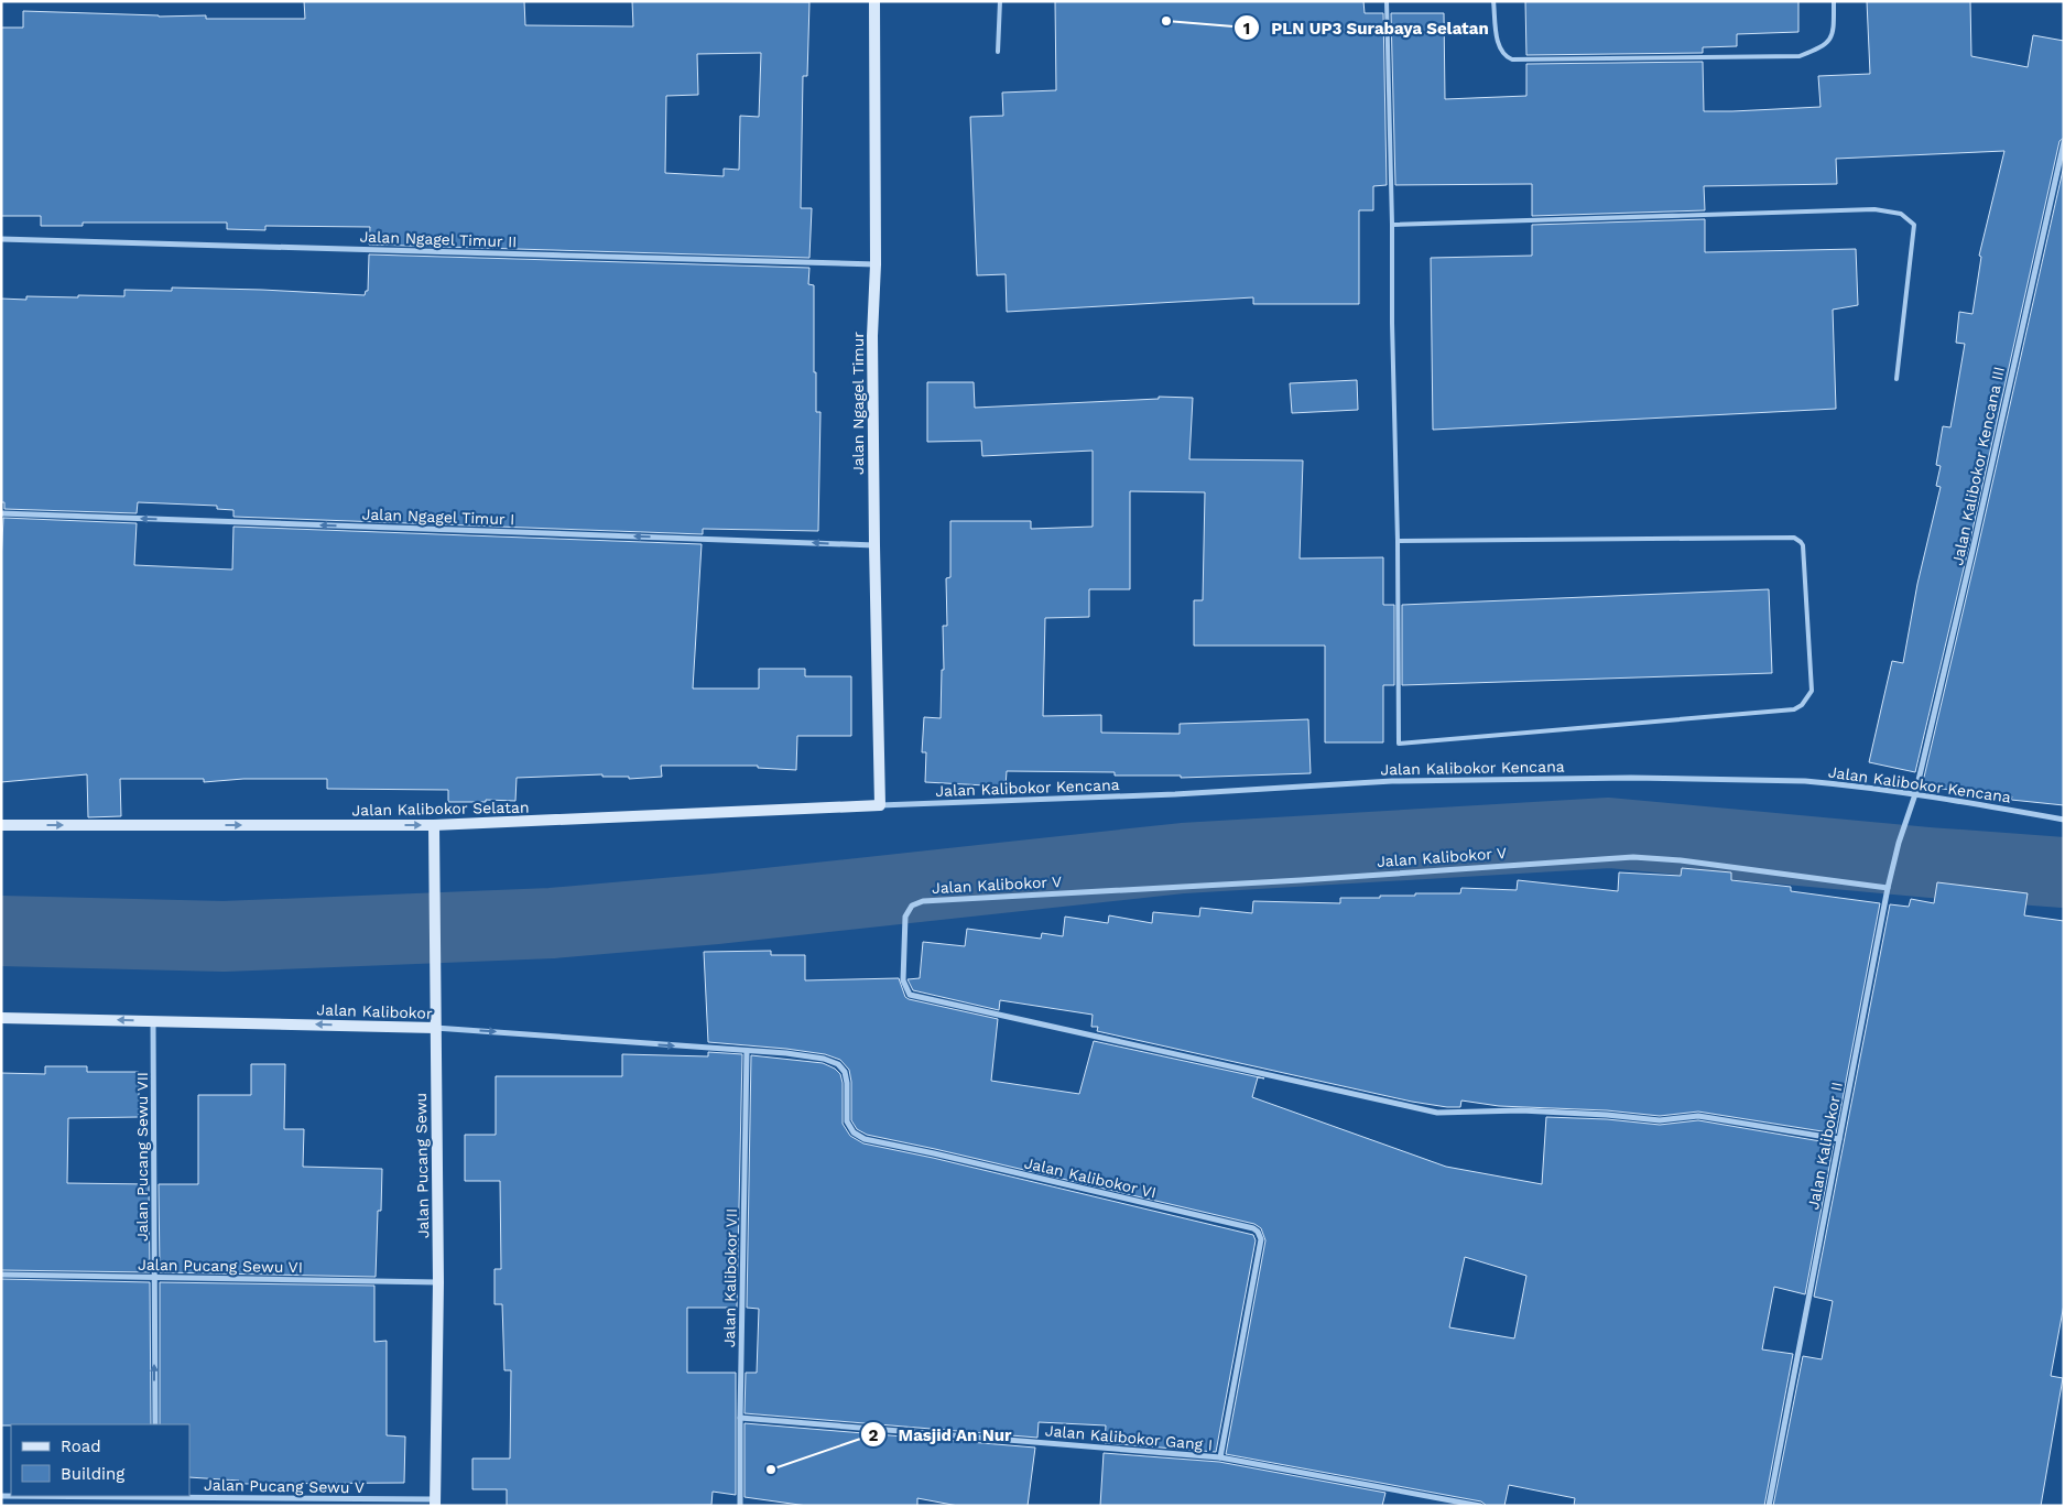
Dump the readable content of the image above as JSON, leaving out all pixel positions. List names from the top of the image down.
{
  "streets": {
    "street": [
      "Jalan Ngagel Timur II",
      "Jalan Ngagel Timur",
      "Jalan Kalibokor Kencana III",
      "Jalan Ngagel Timur I",
      "Jalan Kalibokor Kencana",
      "Jalan Kalibokor Selatan",
      "Jalan Kalibokor V",
      "Jalan Kalibokor",
      "Jalan Kalibokor II",
      "Jalan Pucang Sewu VII",
      "Jalan Pucang Sewu",
      "Jalan Kalibokor VI",
      "Jalan Pucang Sewu VI",
      "Jalan Kalibokor VII",
      "Jalan Kalibokor Gang I",
      "Jalan Pucang Sewu V"
    ]
  },
  "crossings": [
    ["Jalan Ngagel Timur II", "Jalan Ngagel Timur"],
    ["Jalan Ngagel Timur", "Jalan Ngagel Timur I"],
    ["Jalan Ngagel Timur", "Jalan Kalibokor Kencana"],
    ["Jalan Ngagel Timur", "Jalan Kalibokor Selatan"],
    ["Jalan Kalibokor Kencana III", "Jalan Kalibokor Kencana"],
    ["Jalan Kalibokor Kencana III", "Jalan Kalibokor II"],
    ["Jalan Kalibokor Kencana", "Jalan Kalibokor Selatan"],
    ["Jalan Kalibokor Kencana", "Jalan Kalibokor II"],
    ["Jalan Kalibokor Selatan", "Jalan Pucang Sewu"],
    ["Jalan Kalibokor V", "Jalan Kalibokor II"],
    ["Jalan Kalibokor", "Jalan Pucang Sewu VII"],
    ["Jalan Kalibokor", "Jalan Pucang Sewu"],
    ["Jalan Kalibokor", "Jalan Kalibokor VI"],
    ["Jalan Kalibokor", "Jalan Kalibokor VII"],
    ["Jalan Pucang Sewu VII", "Jalan Pucang Sewu VI"],
    ["Jalan Pucang Sewu", "Jalan Pucang Sewu VI"],
    ["Jalan Pucang Sewu", "Jalan Pucang Sewu V"],
    ["Jalan Kalibokor VI", "Jalan Kalibokor VII"],
    ["Jalan Kalibokor VI", "Jalan Kalibokor Gang I"],
    ["Jalan Kalibokor VII", "Jalan Kalibokor Gang I"]
  ],
  "one_way": ["Jalan Ngagel Timur I", "Jalan Kalibokor Selatan", "Jalan Pucang Sewu VII"],
  "places": ["PLN UP3 Surabaya Selatan", "Masjid An Nur"],
  "legend": ["Road", "Building"]
}
